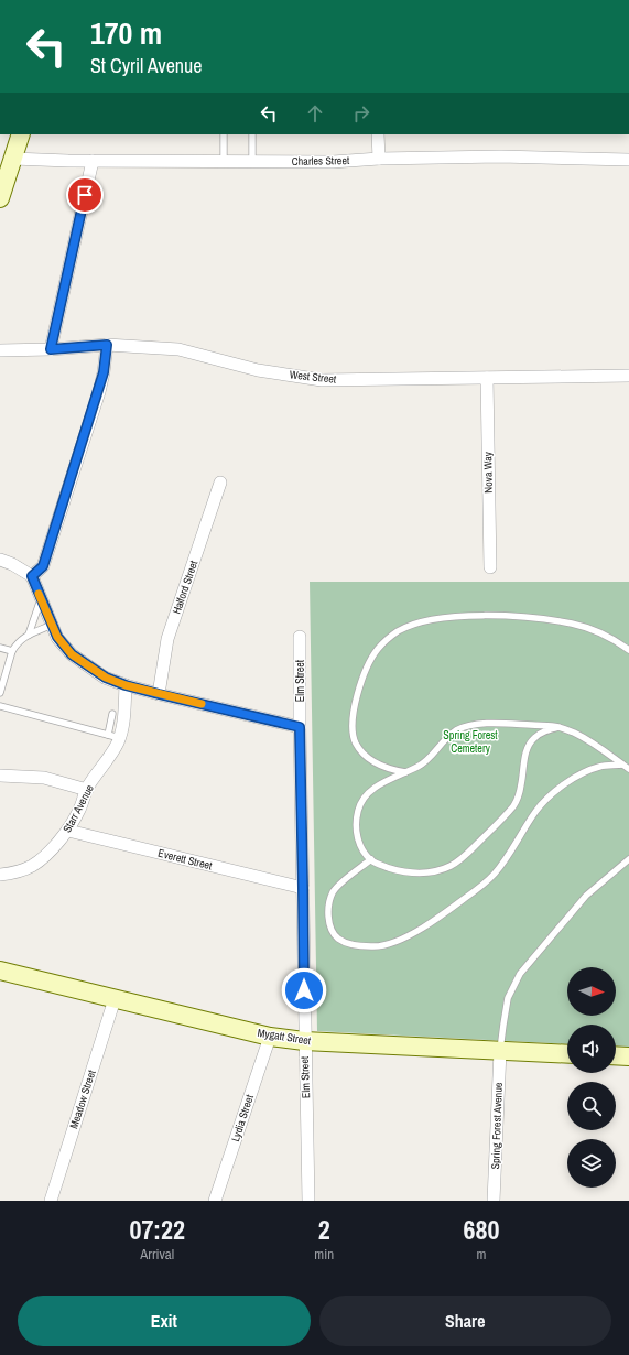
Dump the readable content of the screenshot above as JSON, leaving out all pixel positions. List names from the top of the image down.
{
  "streets": {
    "street": [
      "Charles Street",
      "West Street",
      "Nova Way",
      "Halford Street",
      "Elm Street",
      "Starr Avenue",
      "Everett Street",
      "Mygatt Street",
      "Meadow Street",
      "Lydia Street",
      "Spring Forest Avenue"
    ]
  },
  "crossings": [
    ["West Street", "Nova Way"],
    ["Elm Street", "Everett Street"],
    ["Elm Street", "Mygatt Street"],
    ["Starr Avenue", "Everett Street"],
    ["Mygatt Street", "Meadow Street"],
    ["Mygatt Street", "Lydia Street"],
    ["Mygatt Street", "Spring Forest Avenue"]
  ],
  "parks": ["Spring Forest Cemetery"],
  "north": "right",
  "page": {
    "turn": ["170 m", "St Cyril Avenue"],
    "eta": [
      "07:22",
      "Arrival",
      "2",
      "min",
      "680",
      "m"
    ],
    "buttons": ["Exit", "Share"]
  }
}
